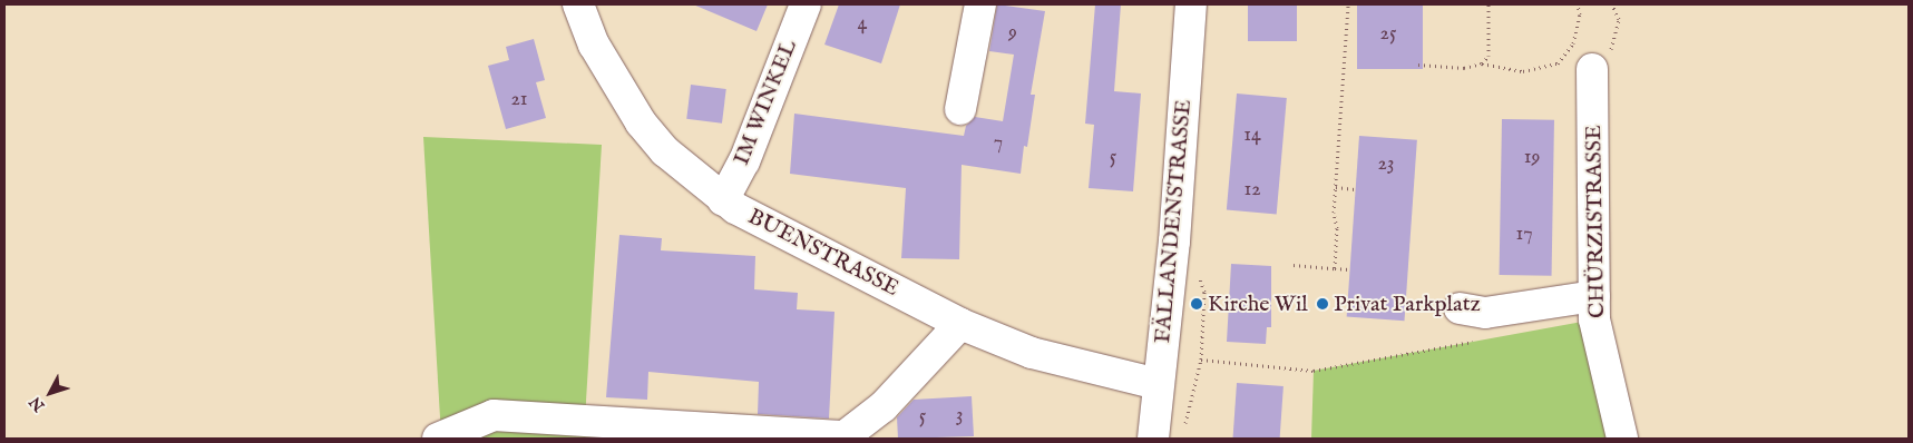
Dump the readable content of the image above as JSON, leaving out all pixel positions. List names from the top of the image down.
{
  "streets": {
    "street": [
      "IM WINKEL",
      "FÄLLANDENSTRASSE",
      "CHÜRZISTRASSE",
      "BUENSTRASSE"
    ]
  },
  "crossings": [
    ["IM WINKEL", "BUENSTRASSE"],
    ["FÄLLANDENSTRASSE", "BUENSTRASSE"]
  ],
  "places": ["Kirche Wil", "Privat Parkplatz"],
  "house_numbers": [
    "4",
    "9",
    "25",
    "21",
    "14",
    "7",
    "5",
    "19",
    "23",
    "12",
    "17",
    "3",
    "5"
  ],
  "north": "bottom left"
}
